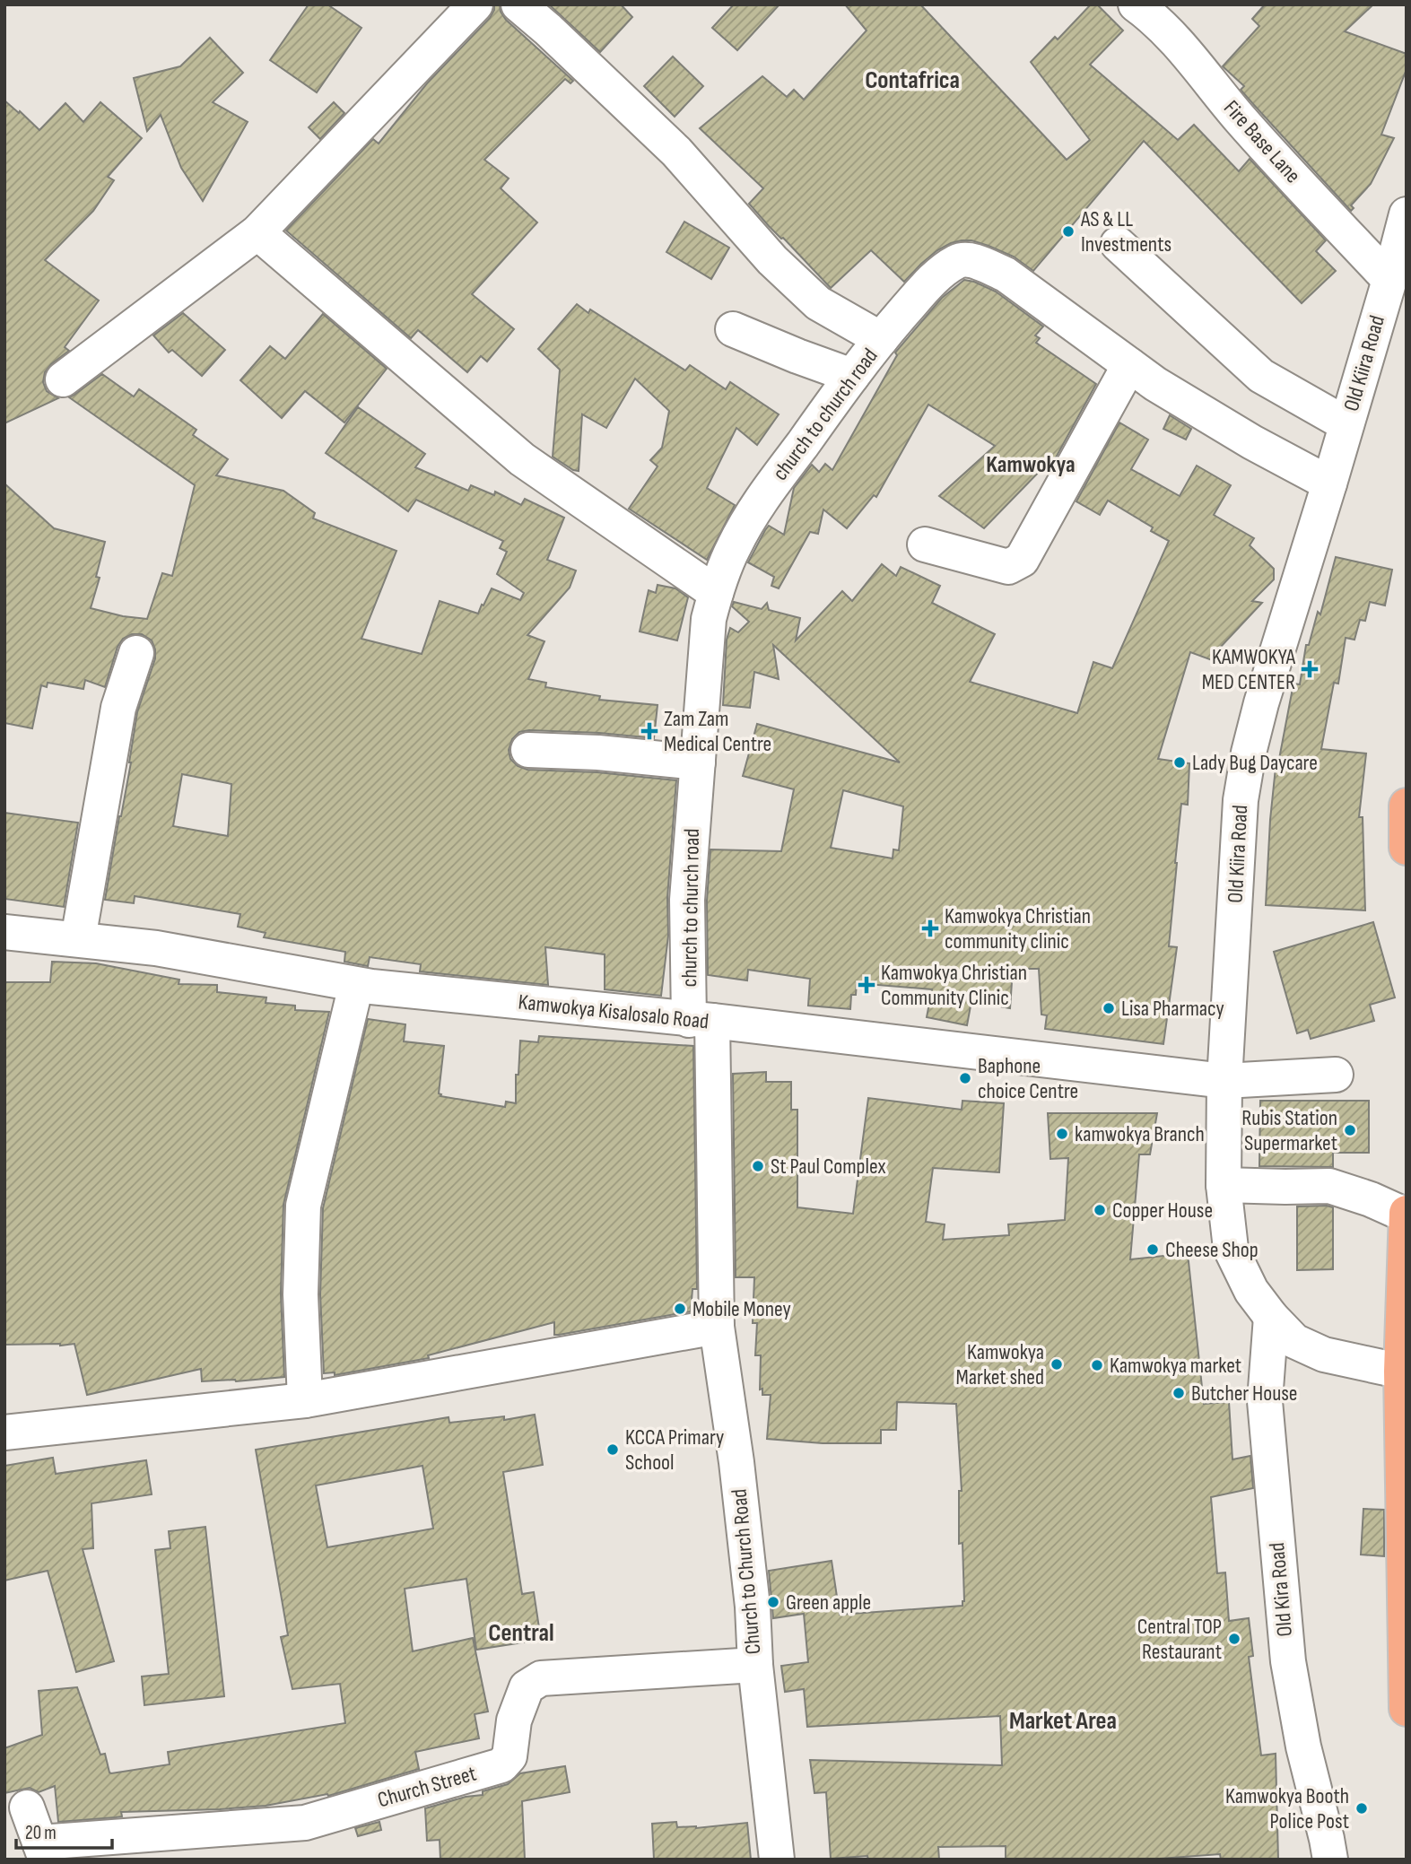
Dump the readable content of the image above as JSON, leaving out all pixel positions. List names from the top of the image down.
{
  "streets": {
    "street": [
      "Fire Base Lane",
      "Old Kiira Road",
      "church to church road",
      "Kamwokya Kisalosalo Road",
      "Church to Church Road",
      "Old Kira Road",
      "Church Street"
    ]
  },
  "crossings": [
    ["Fire Base Lane", "Old Kiira Road"],
    ["Old Kiira Road", "church to church road"],
    ["Old Kiira Road", "Kamwokya Kisalosalo Road"],
    ["Old Kiira Road", "Old Kira Road"],
    ["church to church road", "Kamwokya Kisalosalo Road"],
    ["church to church road", "Church to Church Road"],
    ["Kamwokya Kisalosalo Road", "Church to Church Road"],
    ["Church to Church Road", "Church Street"]
  ],
  "districts": [
    "Contafrica",
    "Kamwokya",
    "Central",
    "Market Area"
  ],
  "places": {
    "other": [
      "AS & LL Investments",
      "Lady Bug Daycare",
      "Lisa Pharmacy",
      "Baphone choice Centre",
      "Rubis Station Supermarket",
      "kamwokya Branch",
      "St Paul Complex",
      "Copper House",
      "Cheese Shop",
      "Mobile Money",
      "Kamwokya Market shed",
      "Kamwokya market",
      "Butcher House",
      "KCCA Primary School",
      "Green apple",
      "Central TOP Restaurant",
      "Kamwokya Booth Police Post"
    ],
    "health": [
      "KAMWOKYA MED CENTER",
      "Zam Zam Medical Centre",
      "Kamwokya Christian community clinic",
      "Kamwokya Christian Community Clinic"
    ]
  },
  "scale_bar": "20 m"
}
